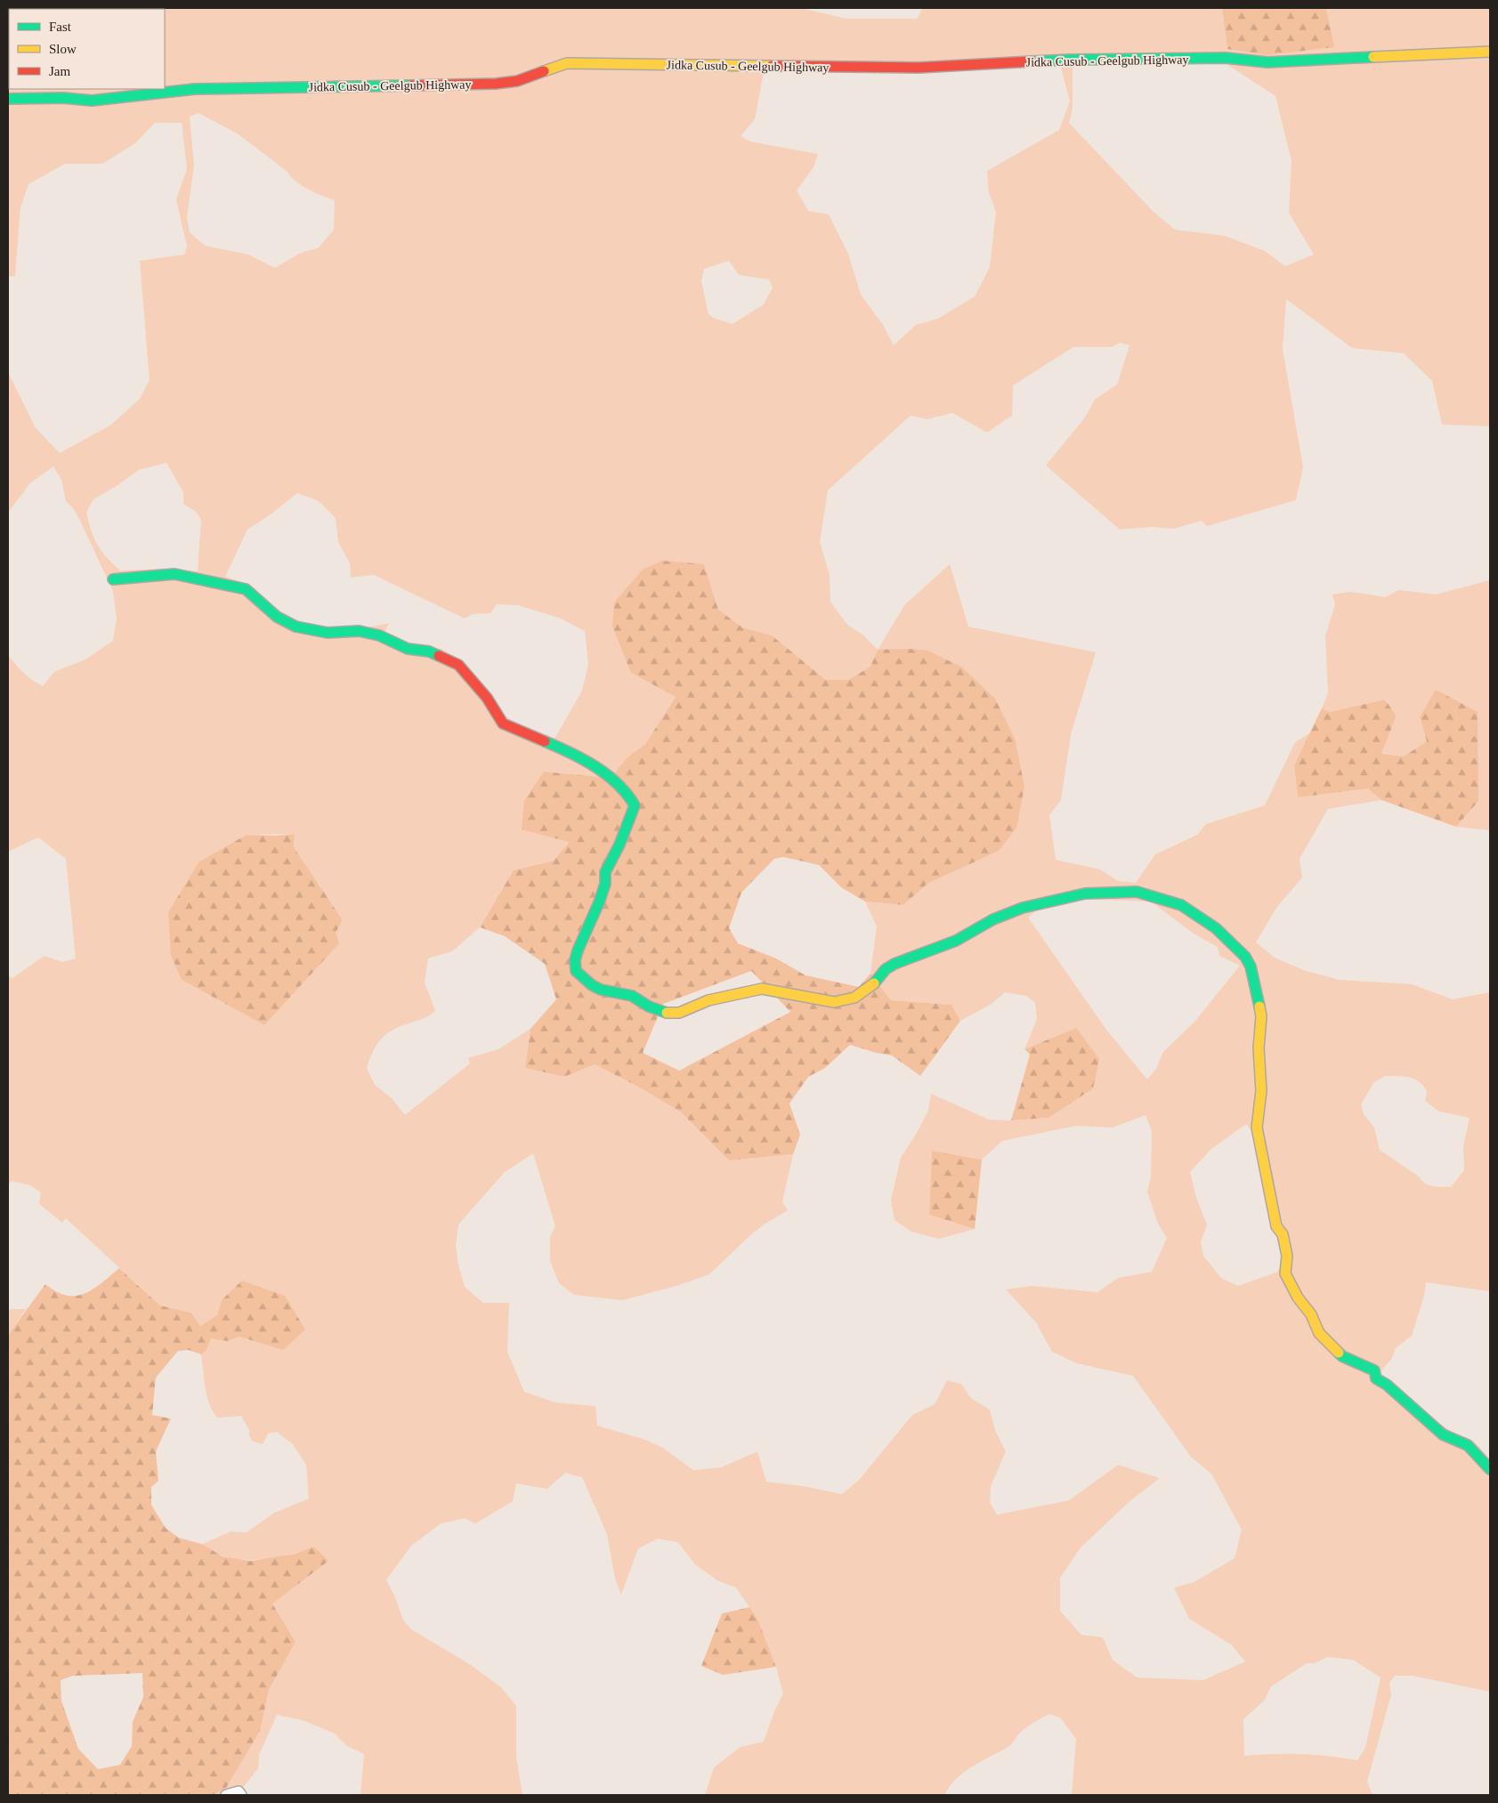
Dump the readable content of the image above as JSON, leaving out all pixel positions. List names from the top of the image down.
{
  "streets": {
    "street": ["Jidka Cusub - Geelgub Highway"]
  },
  "legend": ["Fast", "Slow", "Jam"]
}
